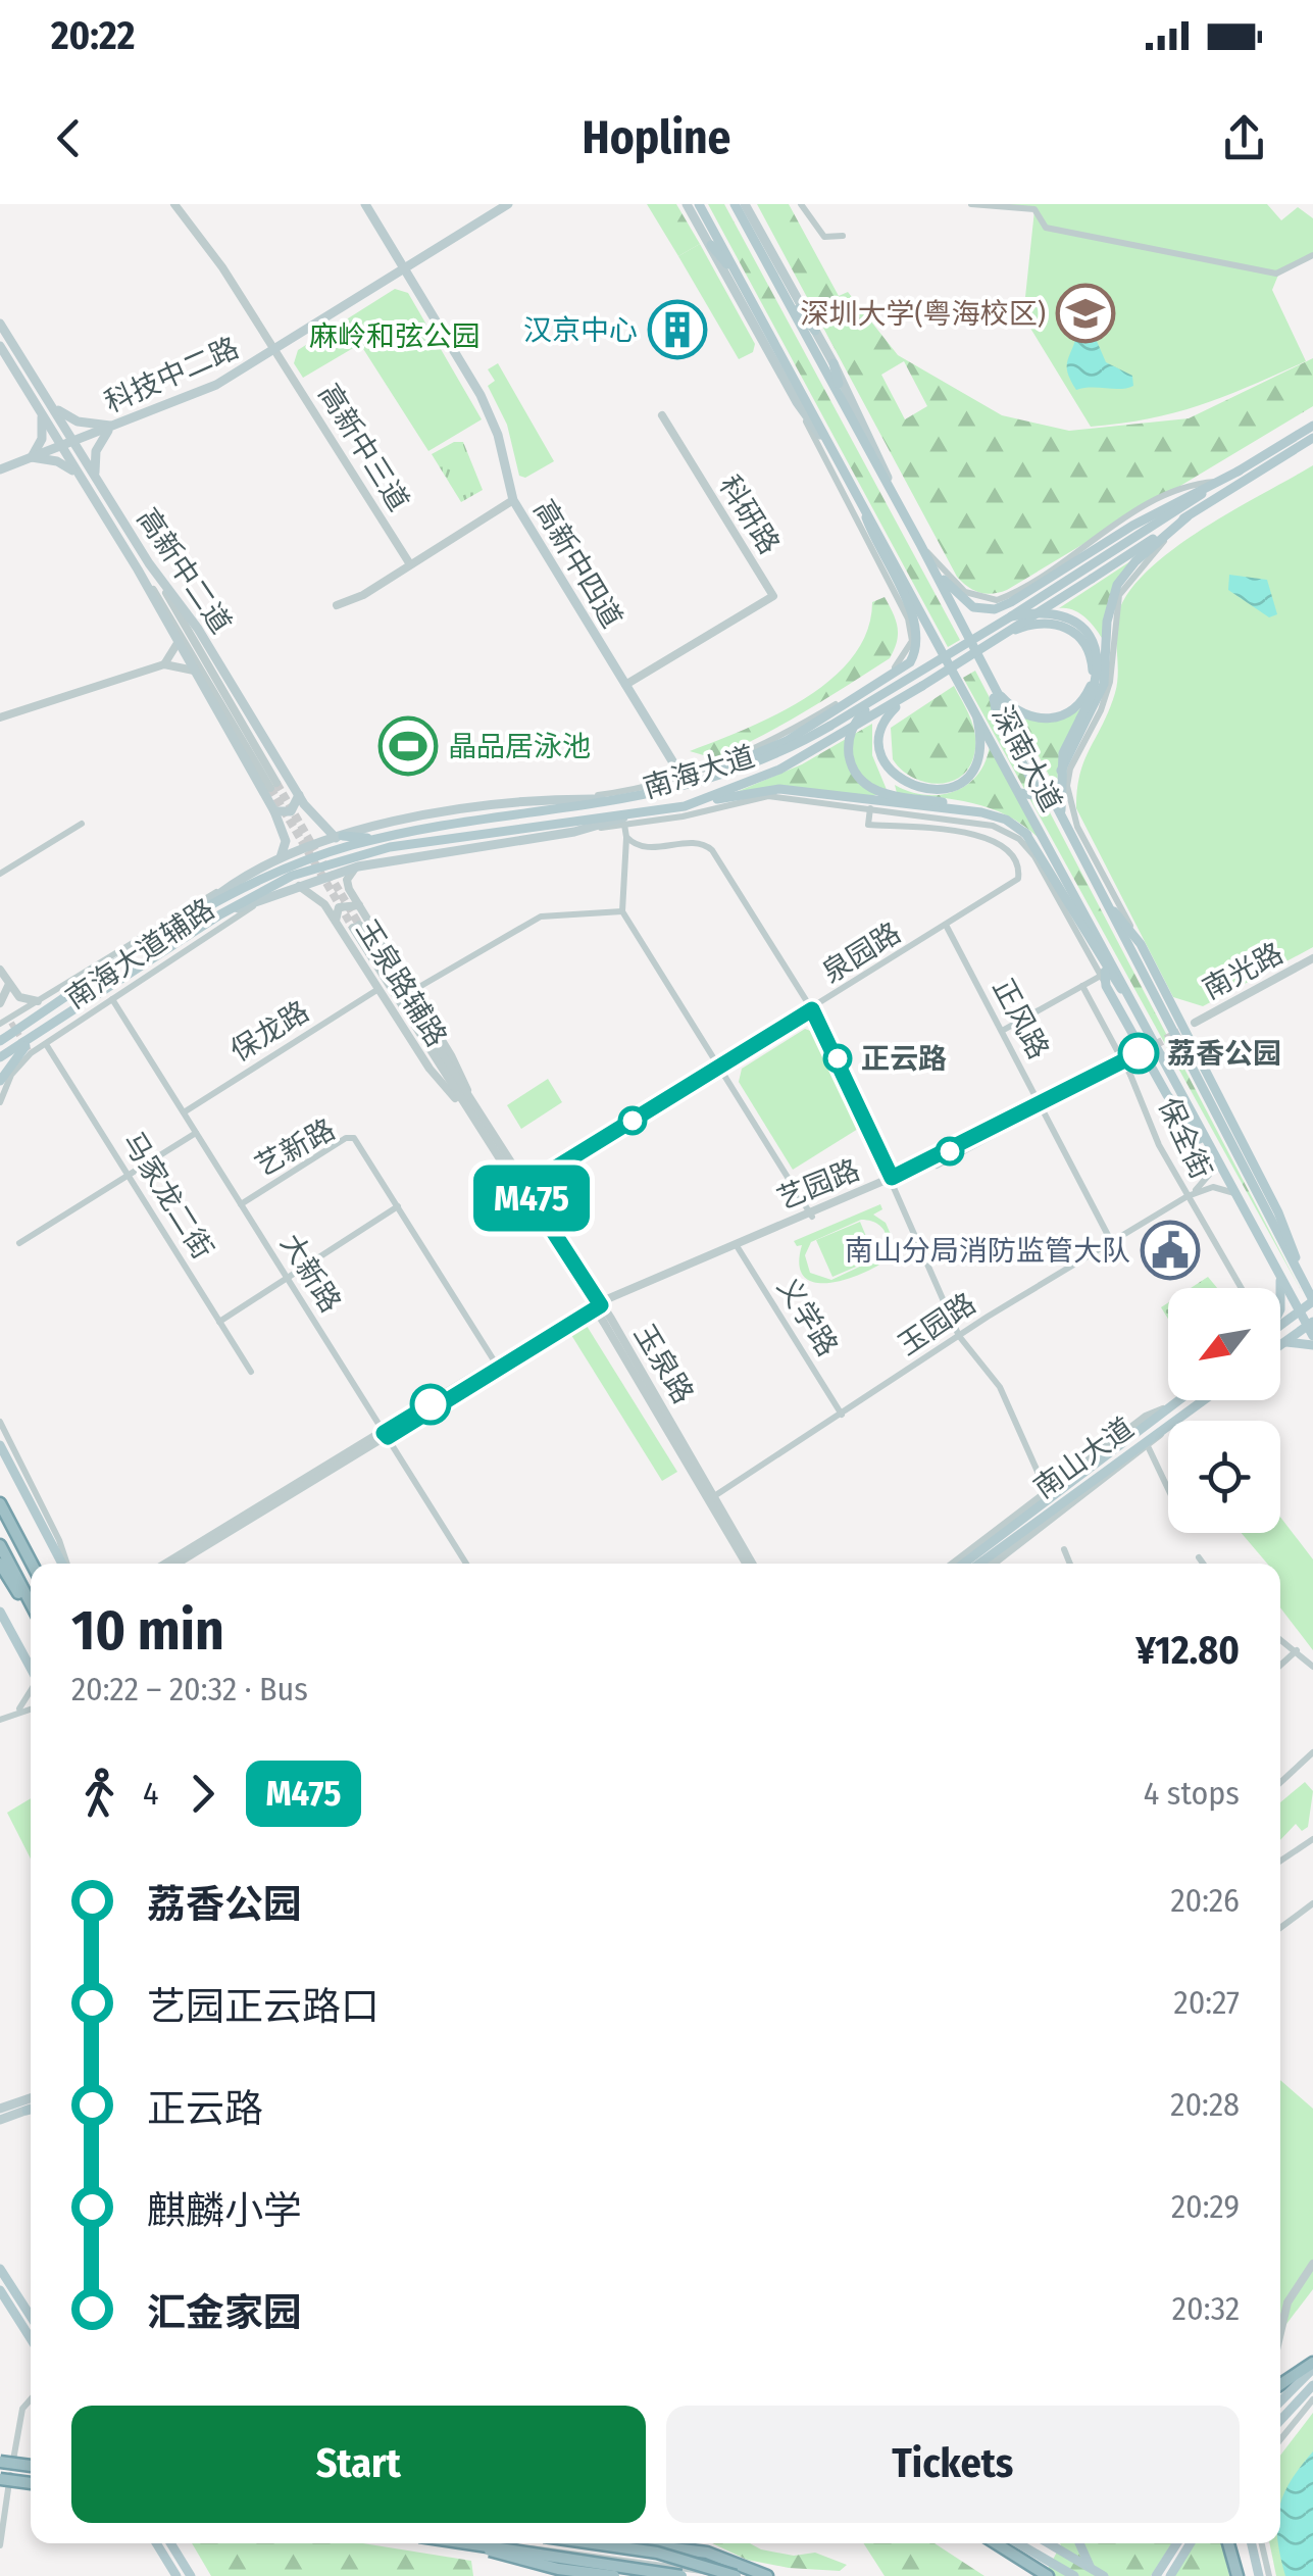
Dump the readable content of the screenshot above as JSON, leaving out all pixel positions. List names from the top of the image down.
{
  "streets": {
    "main road": [
      "科技中二路",
      "高新中四道",
      "高新中二道",
      "深南大道",
      "南海大道",
      "南山大道"
    ],
    "street": [
      "高新中三道",
      "科研路",
      "泉园路",
      "南海大道辅路",
      "南光路",
      "玉泉路辅路",
      "正风路",
      "保龙路",
      "保全街",
      "艺新路",
      "艺园路",
      "马家龙二街",
      "大新路",
      "义学路",
      "玉园路",
      "玉泉路"
    ]
  },
  "crossings": [
    ["科技中二路", "高新中三道"],
    ["科技中二路", "高新中四道"],
    ["科技中二路", "高新中二道"],
    ["科研路", "高新中四道"],
    ["泉园路", "正风路"],
    ["泉园路", "玉泉路"],
    ["南海大道辅路", "马家龙二街"],
    ["南海大道辅路", "大新路"],
    ["玉泉路辅路", "保龙路"],
    ["玉泉路辅路", "玉泉路"],
    ["正风路", "艺园路"],
    ["正风路", "玉园路"],
    ["保龙路", "大新路"],
    ["保全街", "玉园路"],
    ["艺新路", "艺园路"],
    ["艺新路", "大新路"],
    ["艺园路", "大新路"],
    ["艺园路", "义学路"],
    ["艺园路", "玉泉路"],
    ["义学路", "玉园路"],
    ["玉园路", "玉泉路"]
  ],
  "parks": ["麻岭和弦公园"],
  "places": {
    "school or university": ["深圳大学(粤海校区)"],
    "building": ["汉京中心"],
    "sports": ["晶品居泳池"],
    "other": ["荔香公园", "正云路"],
    "public building": ["南山分局消防监管大队"]
  },
  "lines": ["bus line M475"],
  "north": "bottom left",
  "page": {
    "status": "20:22",
    "header": "Hopline",
    "on_map": "M475",
    "heading": ["10 min", "20:22 – 20:32 · Bus", "¥12.80"],
    "legs": ["4", "M475", "4 stops"],
    "list": [
      {
        "name": "荔香公园",
        "value": "20:26"
      },
      {
        "name": "艺园正云路口",
        "value": "20:27"
      },
      {
        "name": "正云路",
        "value": "20:28"
      },
      {
        "name": "麒麟小学",
        "value": "20:29"
      },
      {
        "name": "汇金家园",
        "value": "20:32"
      }
    ],
    "buttons": ["Start", "Tickets"]
  }
}
